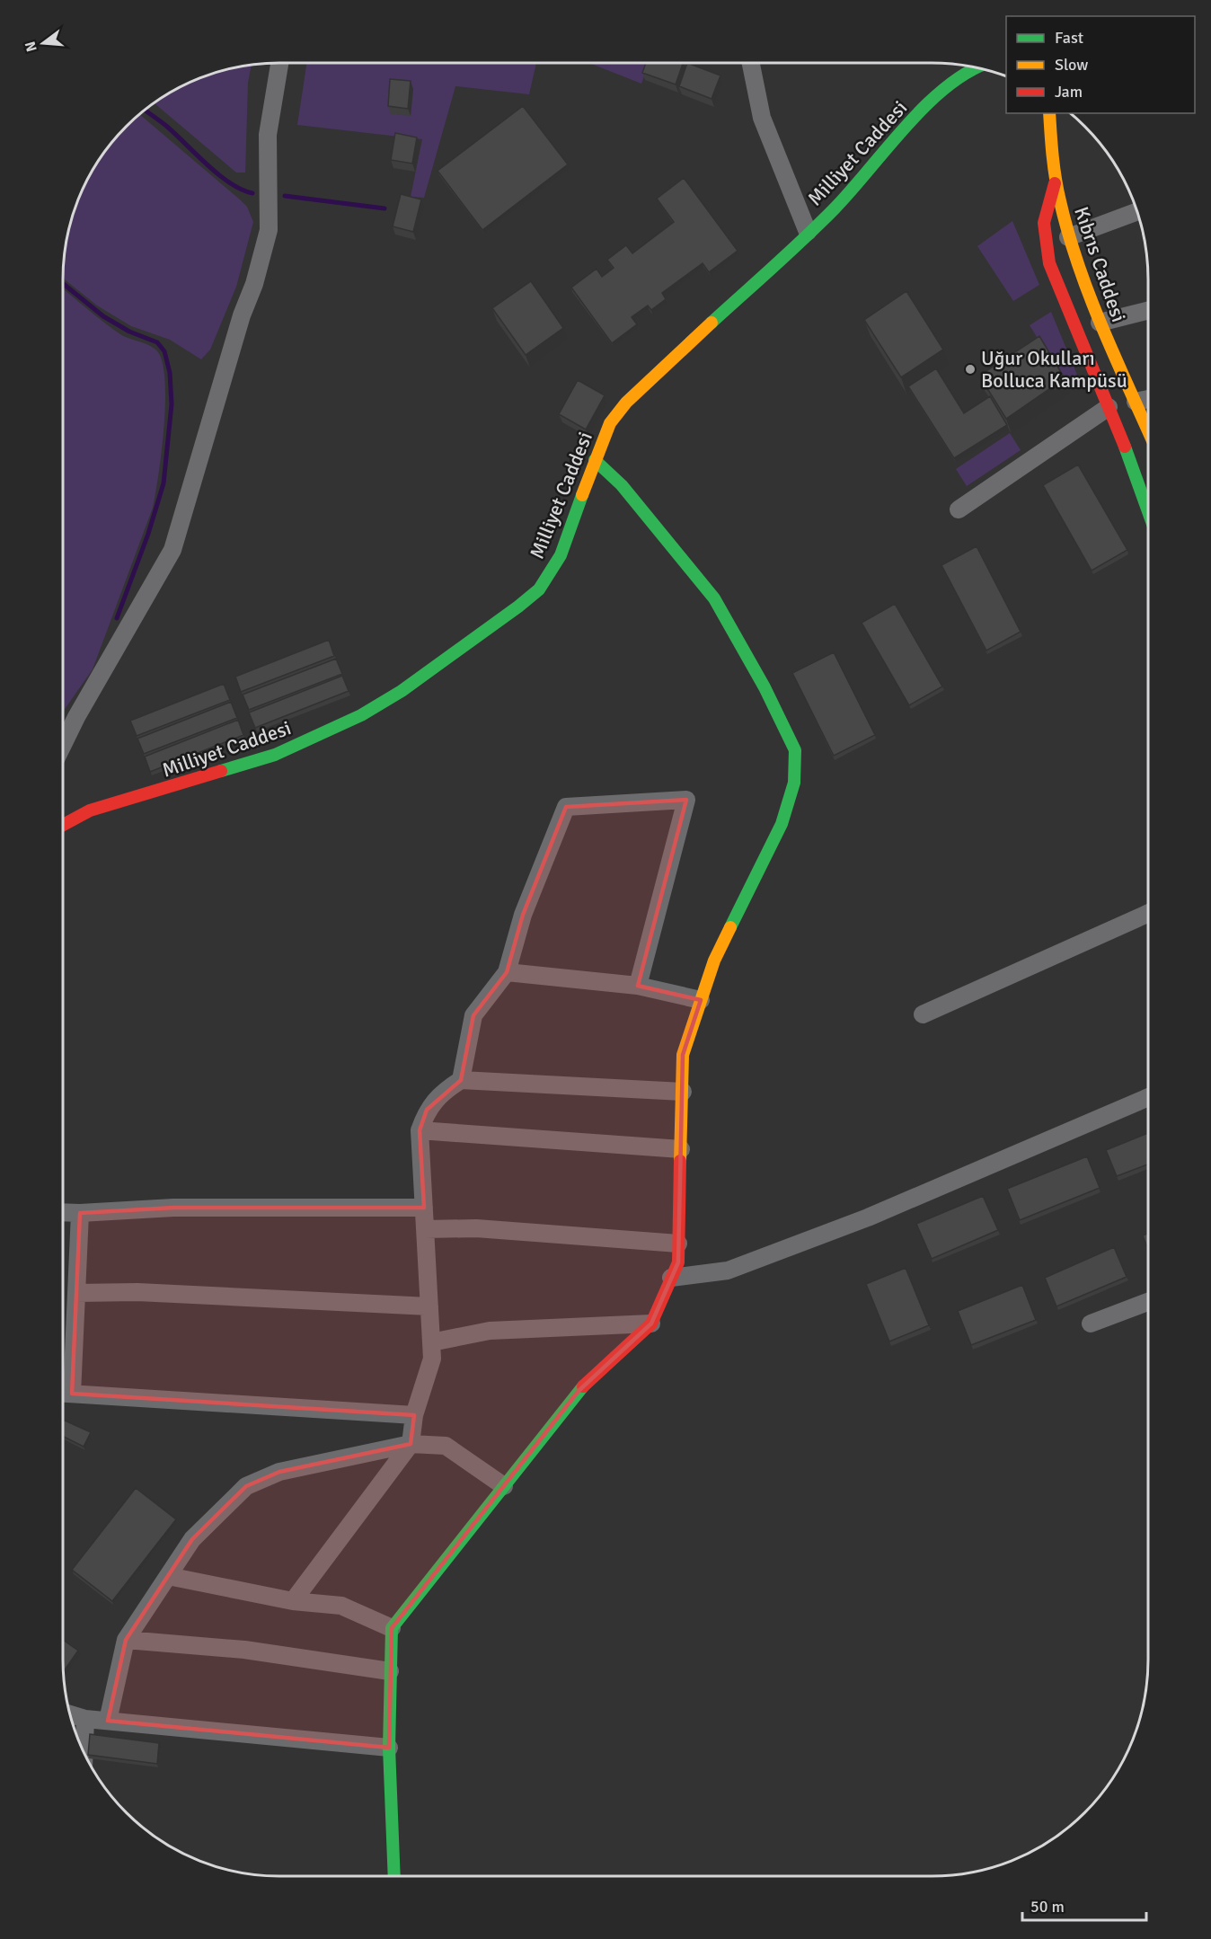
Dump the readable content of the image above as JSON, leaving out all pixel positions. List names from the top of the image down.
{
  "streets": {
    "street": ["Milliyet Caddesi", "Kıbrıs Caddesi"]
  },
  "places": ["Uğur Okulları Bolluca Kampüsü"],
  "legend": ["Fast", "Slow", "Jam"],
  "scale_bar": "50 m",
  "north": "left"
}
